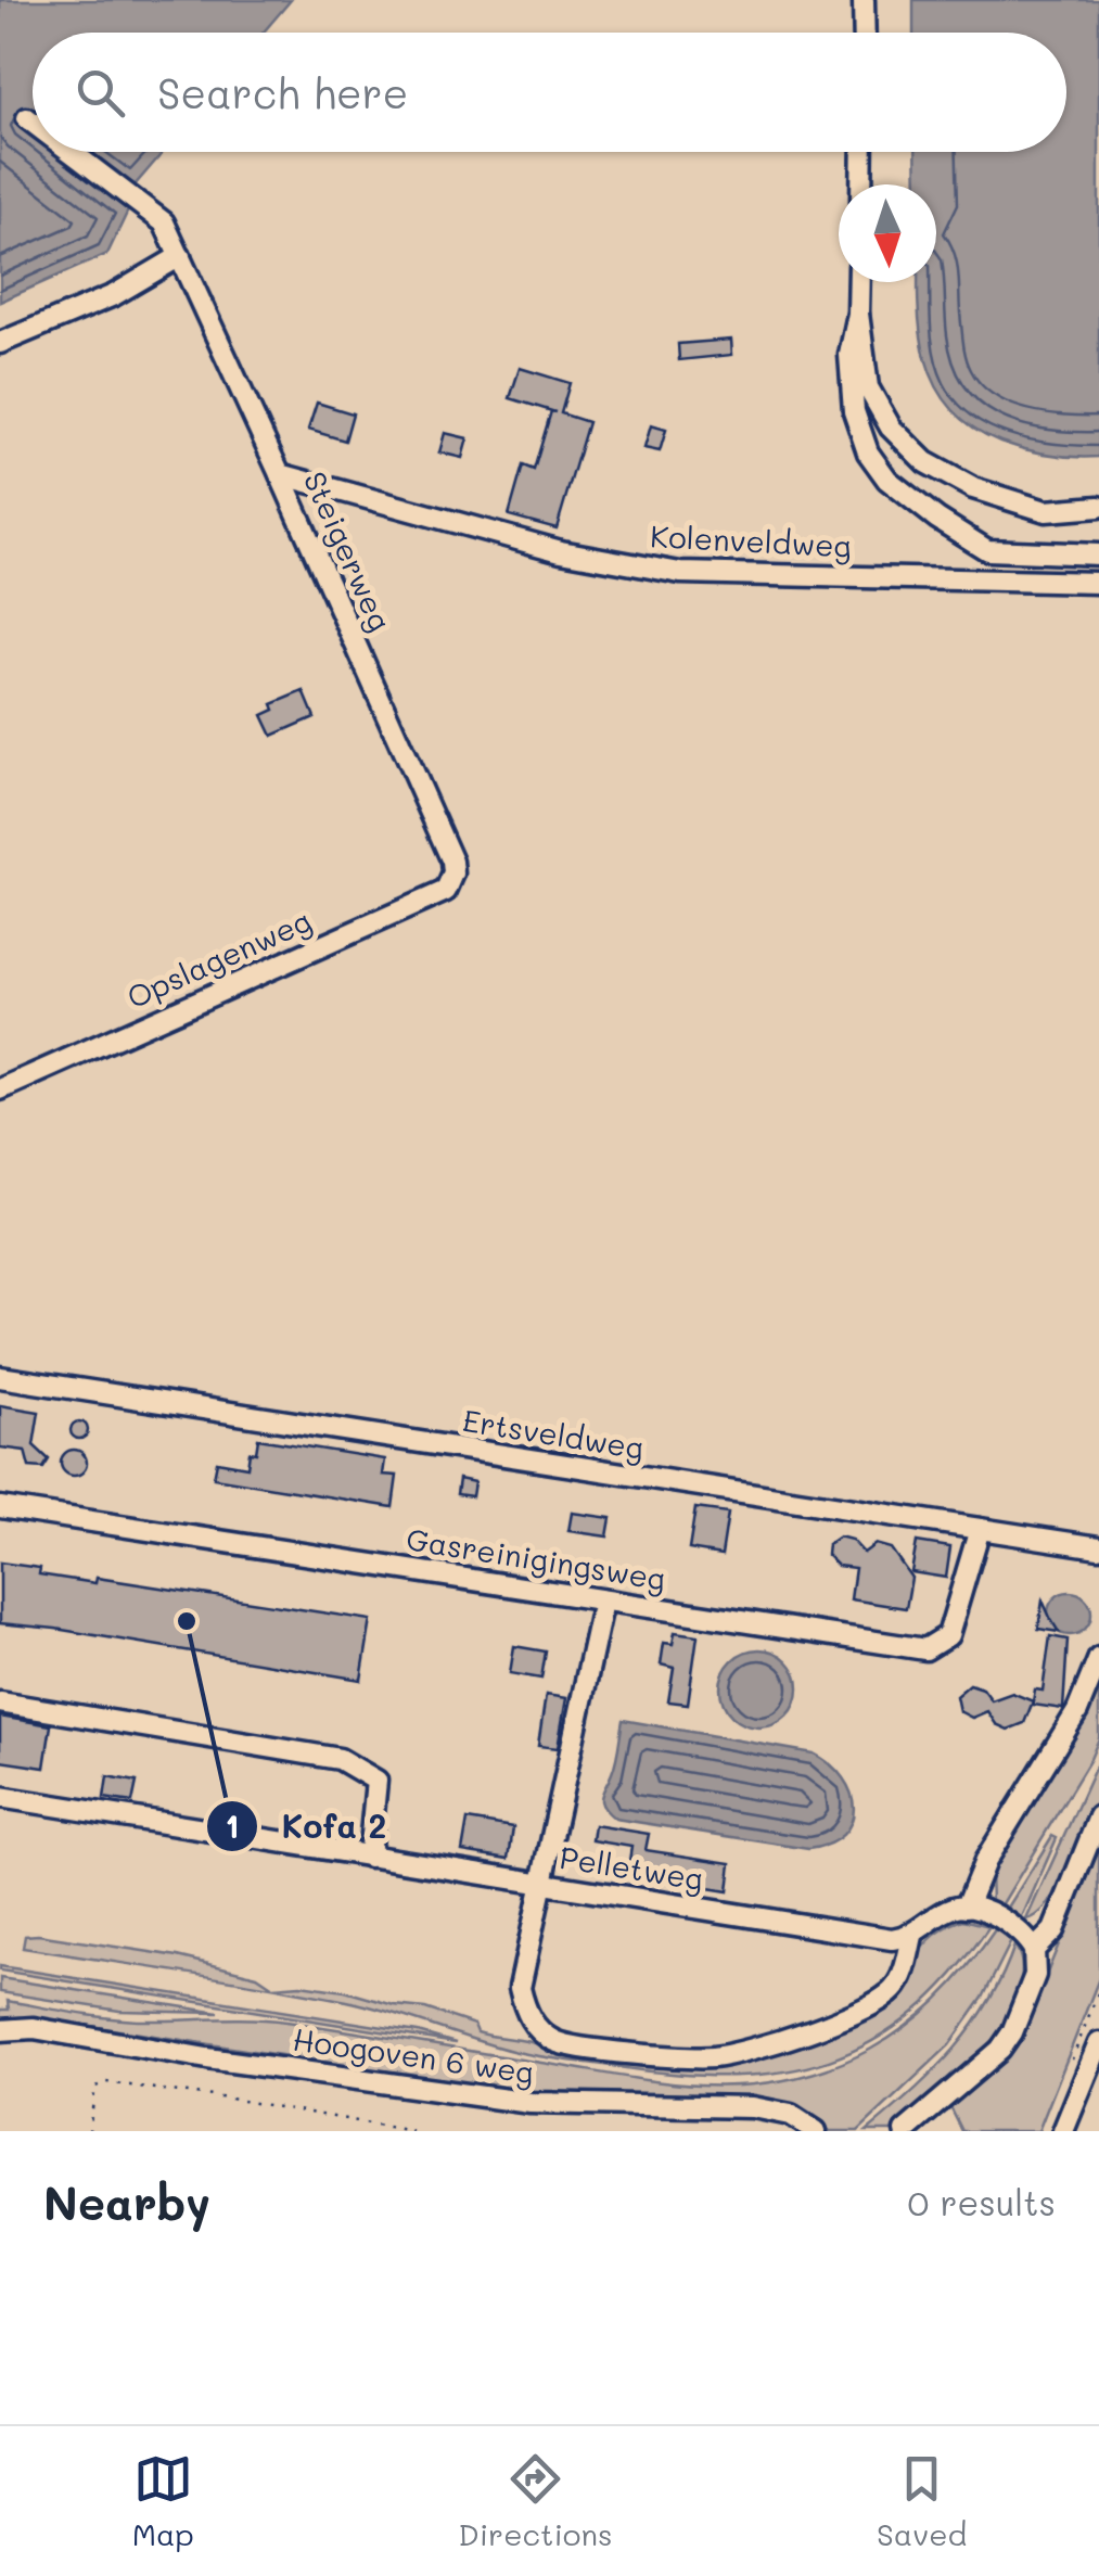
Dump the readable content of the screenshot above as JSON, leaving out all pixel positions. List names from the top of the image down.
{
  "streets": {
    "street": [
      "Kolenveldweg",
      "Steigerweg",
      "Opslagenweg",
      "Ertsveldweg",
      "Gasreinigingsweg",
      "Pelletweg",
      "Hoogoven 6 weg"
    ]
  },
  "crossings": [
    ["Kolenveldweg", "Steigerweg"],
    ["Steigerweg", "Opslagenweg"],
    ["Ertsveldweg", "Gasreinigingsweg"]
  ],
  "places": ["Kofa 2"],
  "north": "bottom",
  "page": {
    "search": "Search here",
    "heading": ["Nearby", "0 results"],
    "nav": ["Map", "Directions", "Saved"]
  }
}
